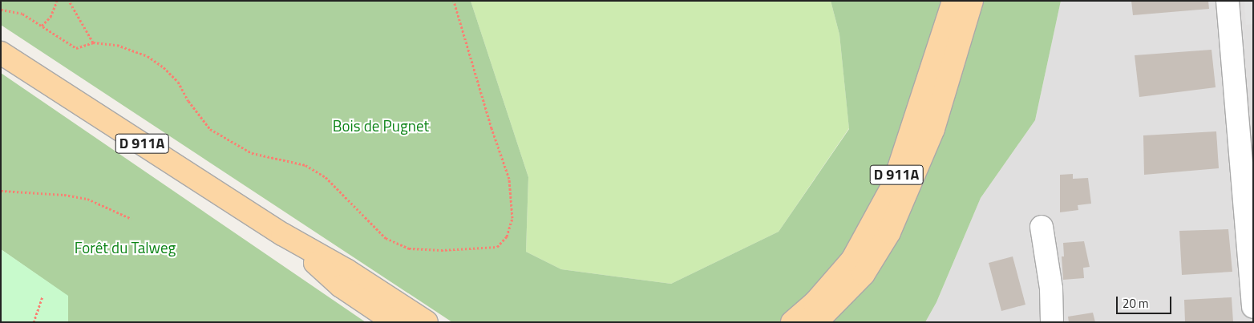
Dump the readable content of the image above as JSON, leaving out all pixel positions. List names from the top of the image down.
{
  "streets": {
    "main road": ["D 911A"]
  },
  "parks": ["Bois de Pugnet", "Forêt du Talweg"],
  "scale_bar": "20 m"
}
